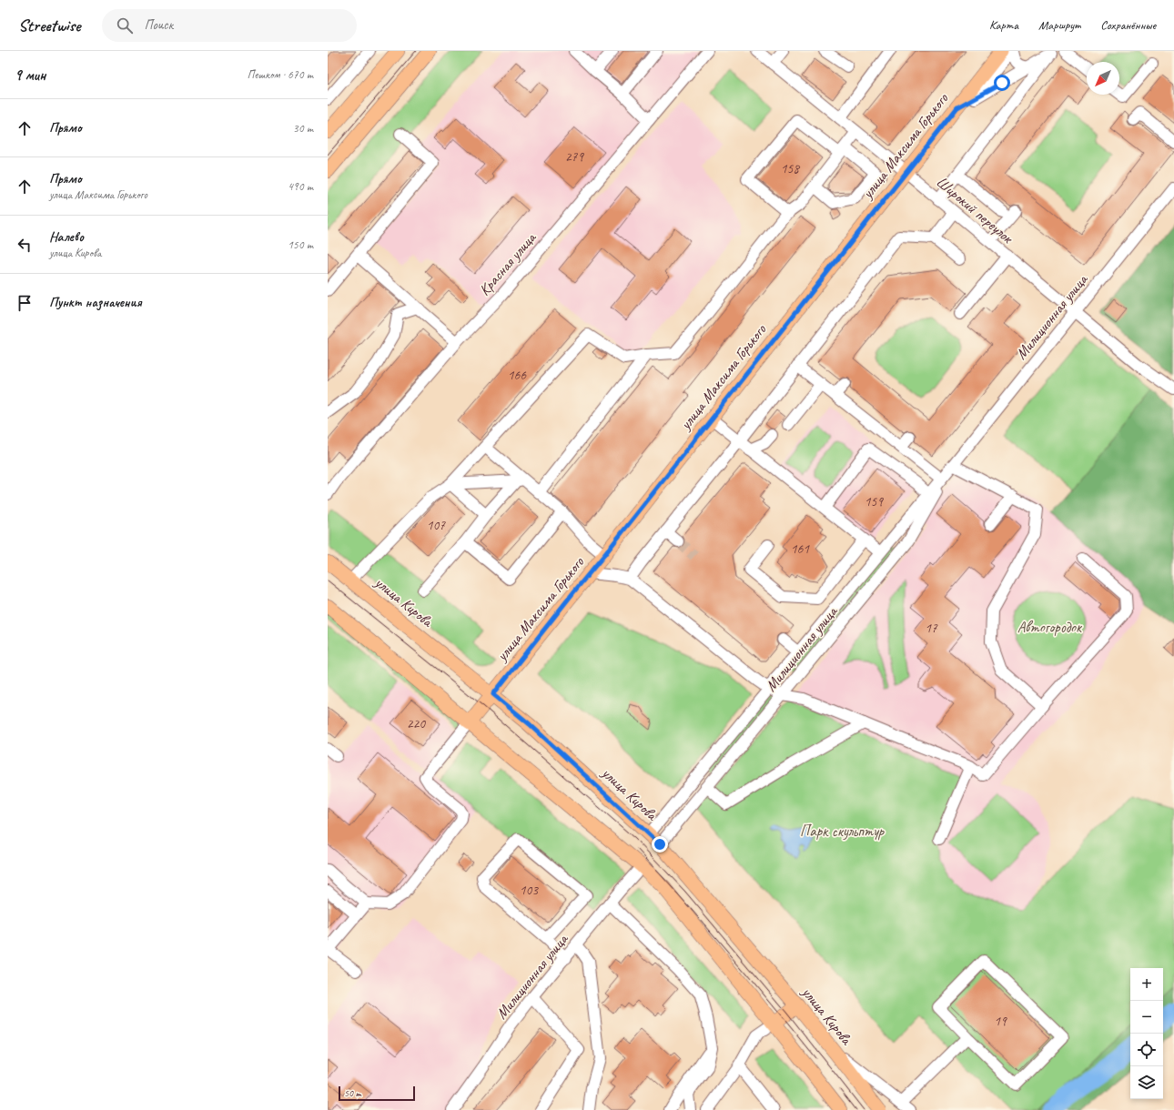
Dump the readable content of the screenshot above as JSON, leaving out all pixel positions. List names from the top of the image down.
{
  "streets": {
    "main road": ["улица Максима Горького", "улица Кирова"],
    "street": ["Широкий переулок", "Красная улица", "Милиционная улица"]
  },
  "crossings": [
    ["улица Максима Горького", "Широкий переулок"],
    ["улица Максима Горького", "улица Кирова"],
    ["Широкий переулок", "Милиционная улица"],
    ["Милиционная улица", "улица Кирова"]
  ],
  "parks": ["Автогородок", "Парк скульптур"],
  "house_numbers": [
    "279",
    "158",
    "166",
    "159",
    "107",
    "161",
    "17",
    "220",
    "103",
    "19"
  ],
  "scale_bar": "50 m",
  "north": "bottom left",
  "page": {
    "header": "Streetwise",
    "search": "Поиск",
    "nav": ["Карта", "Маршрут", "Сохранённые"],
    "heading": ["9 мин", "Пешком · 670 m"],
    "list": [
      ["Прямо", "30 m"],
      ["Прямо", "улица Максима Горького", "490 m"],
      ["Налево", "улица Кирова", "150 m"],
      "Пункт назначения"
    ],
    "map_buttons": ["+", "−"],
    "scale": "50 m"
  }
}
